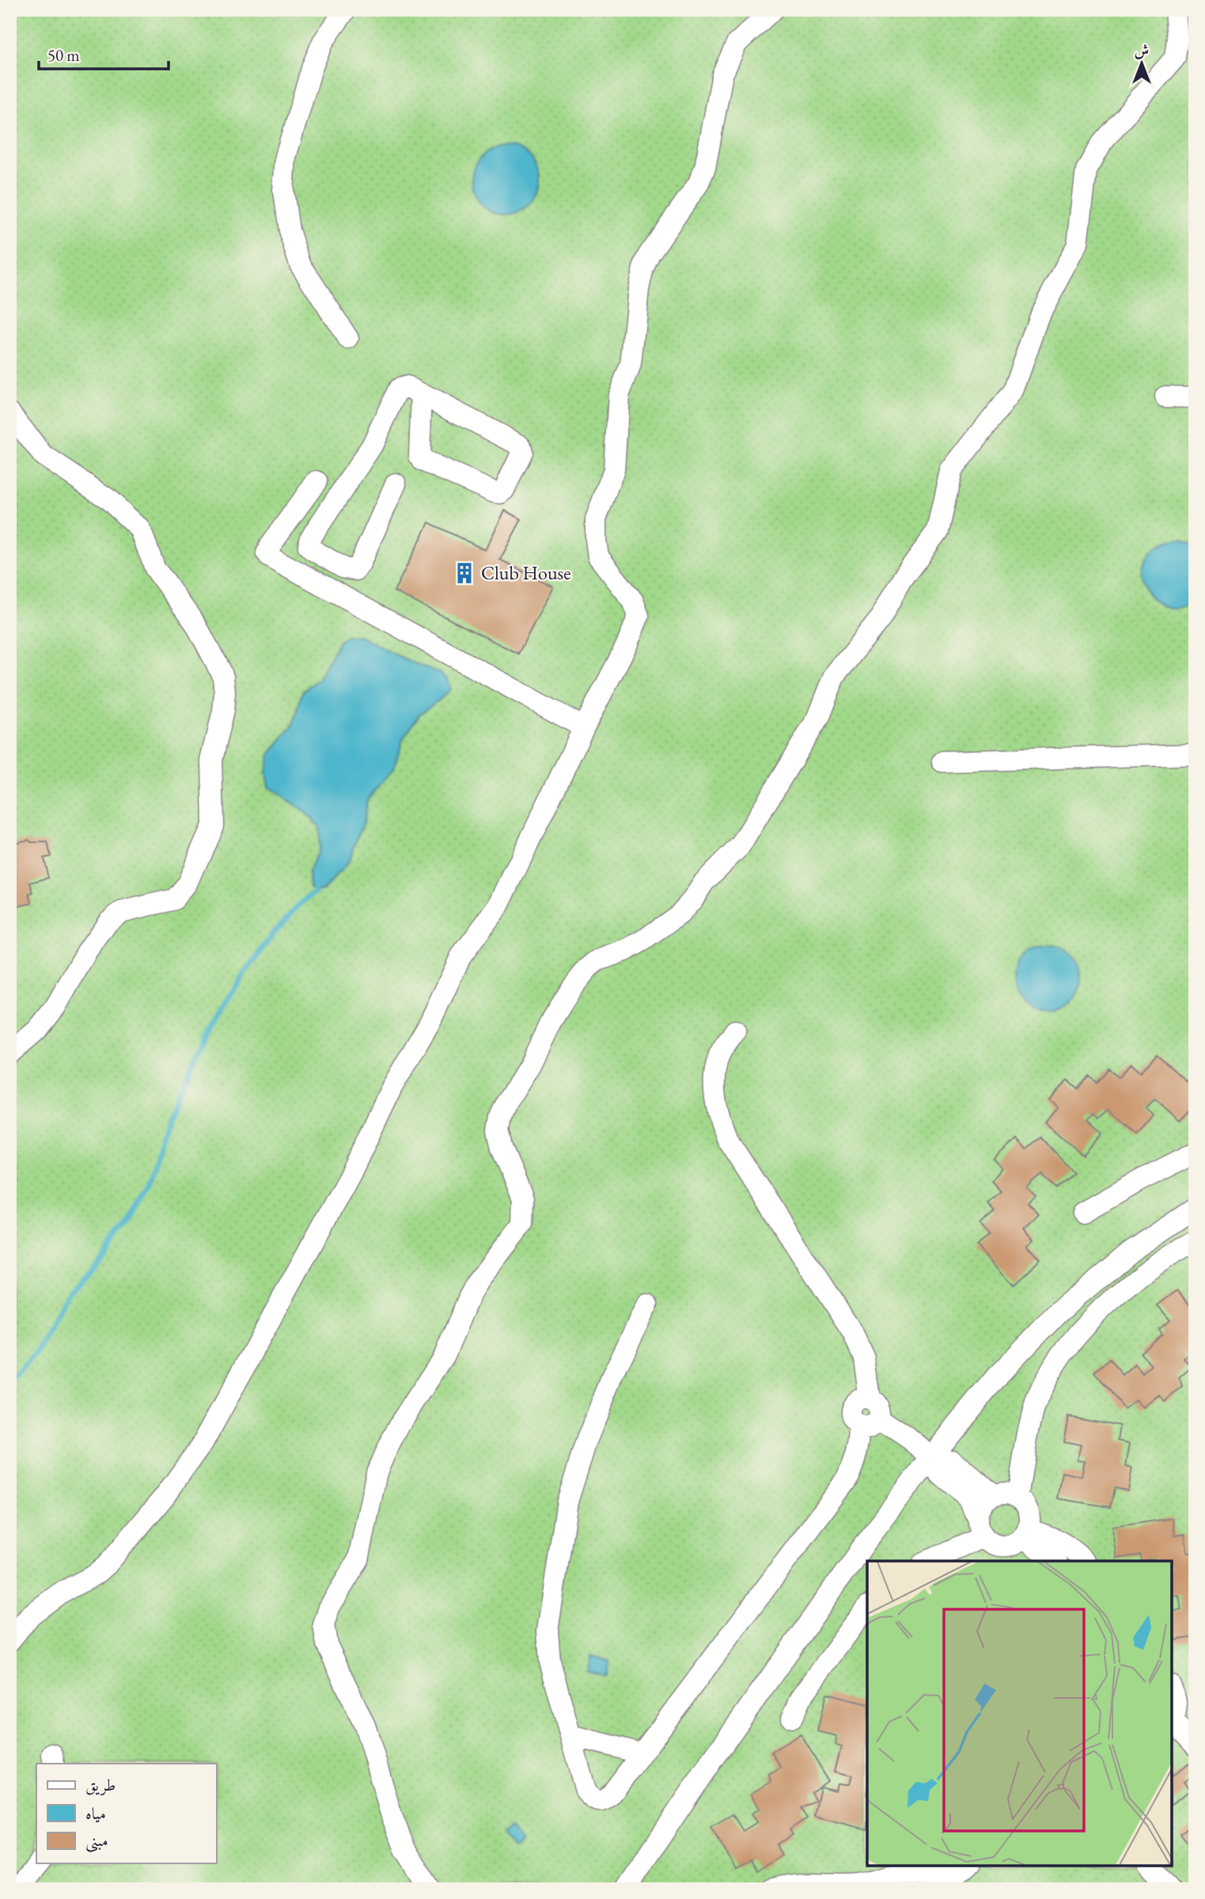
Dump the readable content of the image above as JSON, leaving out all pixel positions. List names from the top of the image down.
{
  "places": {
    "building": ["Club House"]
  },
  "legend": ["طريق", "مياه", "مبنى"],
  "scale_bar": "50 m",
  "north": "top"
}
